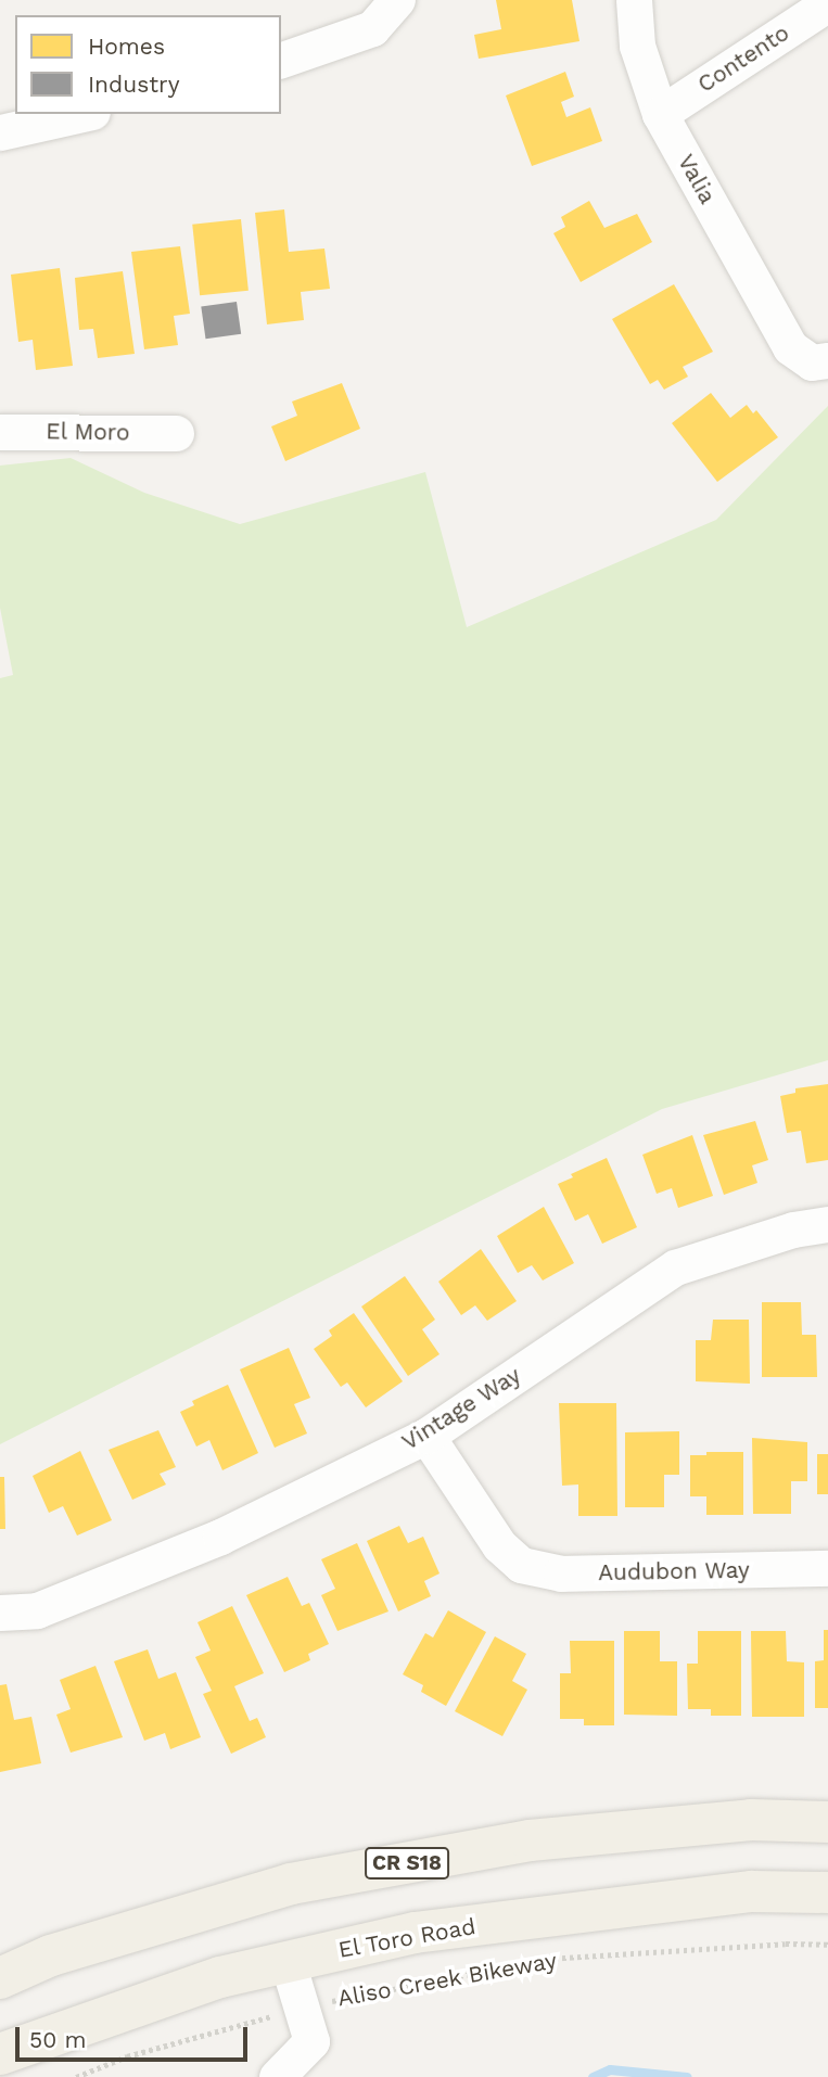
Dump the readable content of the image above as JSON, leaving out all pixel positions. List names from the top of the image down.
{
  "streets": {
    "main road": ["CR S18", "El Toro Road"],
    "street": [
      "Contento",
      "Valia",
      "El Moro",
      "Vintage Way",
      "Audubon Way"
    ],
    "path": ["Aliso Creek Bikeway"]
  },
  "crossings": [
    ["Contento", "Valia"],
    ["Vintage Way", "Audubon Way"]
  ],
  "legend": ["Homes", "Industry"],
  "scale_bar": "50 m"
}
